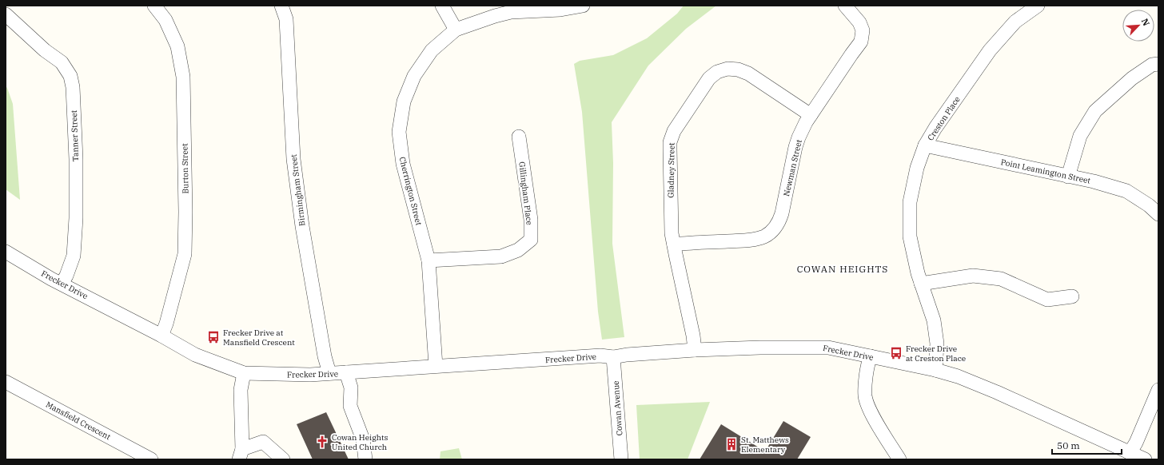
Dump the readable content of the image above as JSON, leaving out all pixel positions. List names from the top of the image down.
{
  "streets": {
    "street": [
      "Creston Place",
      "Tanner Street",
      "Newman Street",
      "Burton Street",
      "Gladney Street",
      "Point Leamington Street",
      "Birmingham Street",
      "Cherrington Street",
      "Gillingham Place",
      "Frecker Drive",
      "Cowan Avenue",
      "Mansfield Crescent"
    ]
  },
  "crossings": [
    ["Creston Place", "Point Leamington Street"],
    ["Creston Place", "Frecker Drive"],
    ["Tanner Street", "Frecker Drive"],
    ["Newman Street", "Gladney Street"],
    ["Burton Street", "Frecker Drive"],
    ["Gladney Street", "Frecker Drive"],
    ["Birmingham Street", "Frecker Drive"],
    ["Cherrington Street", "Gillingham Place"],
    ["Cherrington Street", "Frecker Drive"],
    ["Frecker Drive", "Cowan Avenue"]
  ],
  "districts": ["COWAN HEIGHTS"],
  "places": {
    "bus stop": ["Frecker Drive at Mansfield Crescent", "Frecker Drive at Creston Place"],
    "church": ["Cowan Heights United Church"],
    "building": ["St. Matthews Elementary"]
  },
  "scale_bar": "50 m",
  "north": "top right"
}
